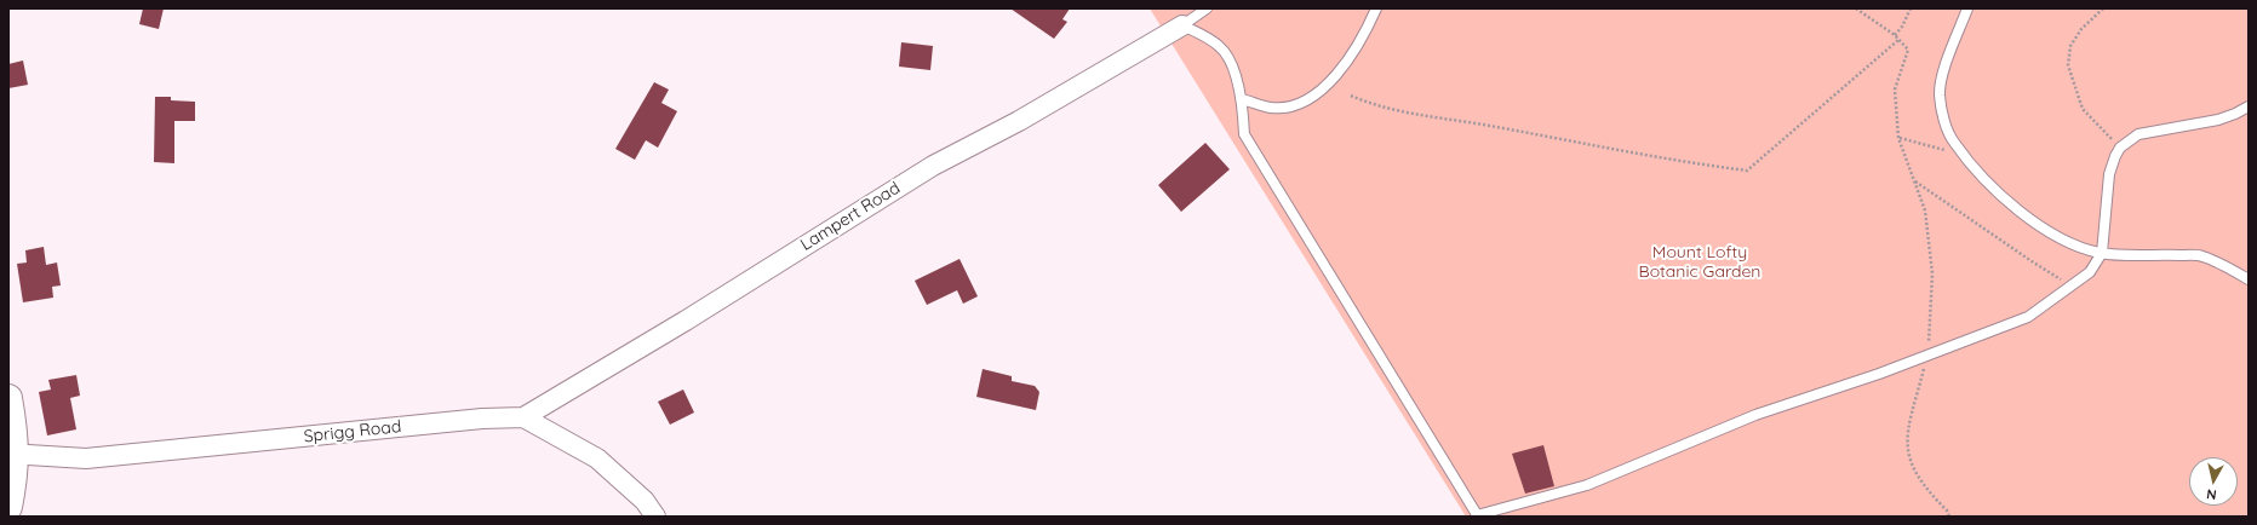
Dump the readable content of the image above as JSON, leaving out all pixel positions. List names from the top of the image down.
{
  "streets": {
    "street": ["Lampert Road", "Sprigg Road"]
  },
  "crossings": [
    ["Lampert Road", "Sprigg Road"]
  ],
  "parks": ["Mount Lofty Botanic Garden"],
  "north": "bottom"
}
